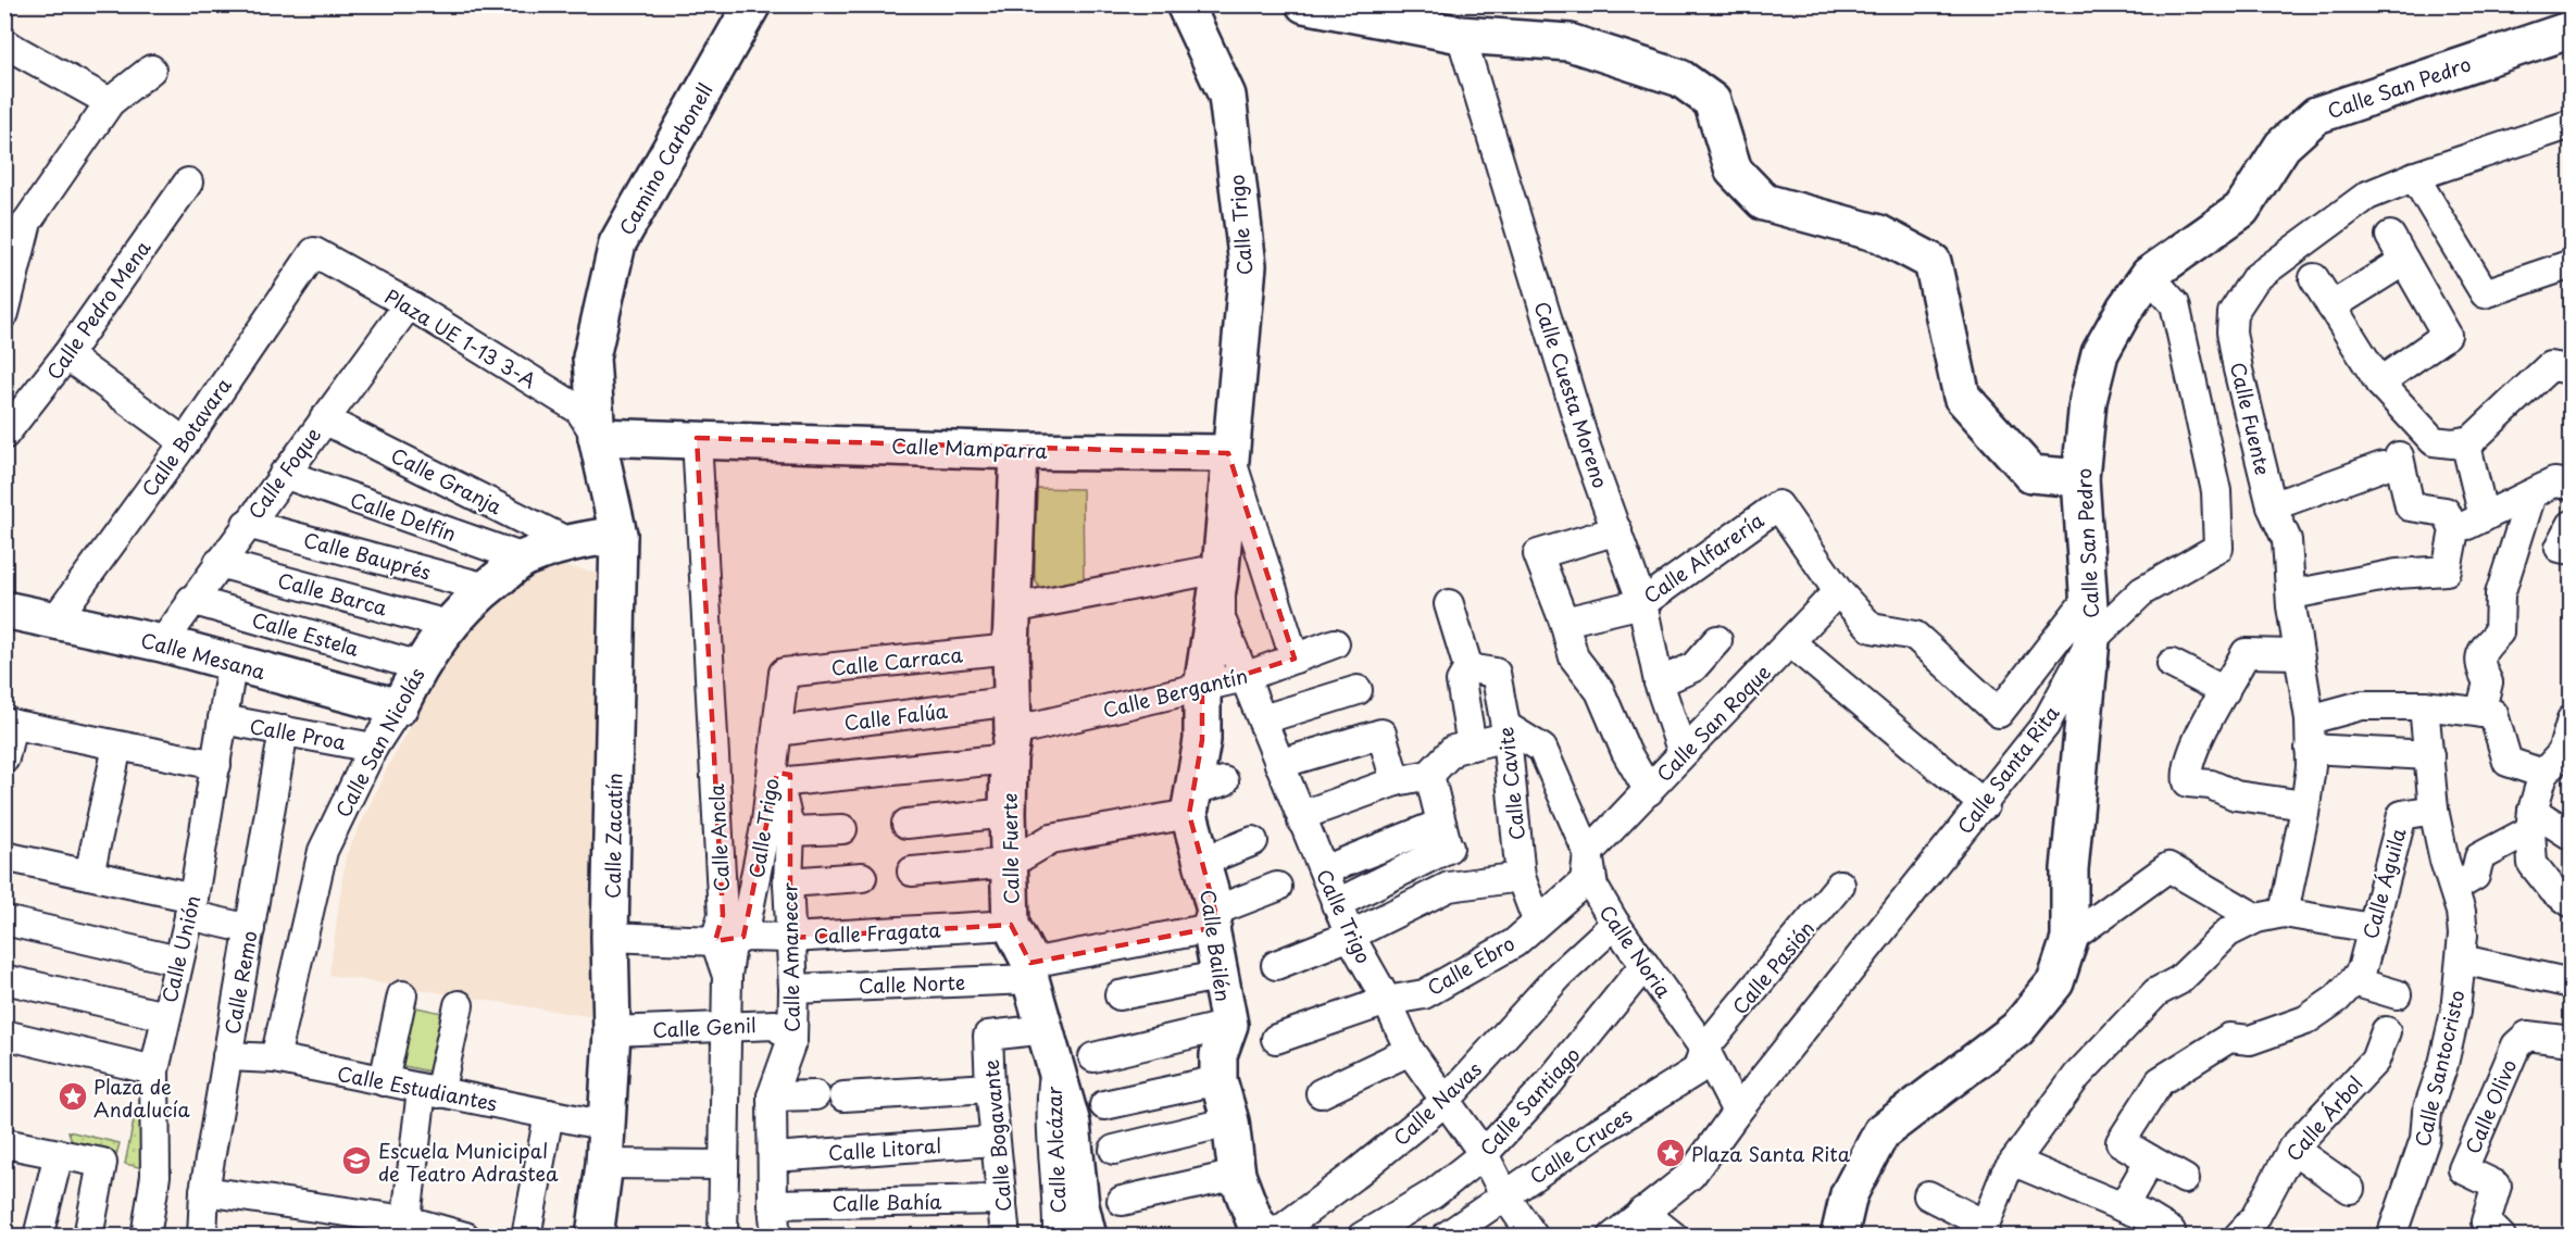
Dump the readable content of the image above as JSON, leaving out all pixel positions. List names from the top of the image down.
{
  "streets": {
    "street": [
      "Calle San Pedro",
      "Camino Carbonell",
      "Calle Trigo",
      "Calle Pedro Mena",
      "Plaza UE 1-13 3-A",
      "Calle Cuesta Moreno",
      "Calle Fuente",
      "Calle Botavara",
      "Calle Mamparra",
      "Calle Foque",
      "Calle Granja",
      "Calle Delfín",
      "Calle Bauprés",
      "Calle Alfarería",
      "Calle Barca",
      "Calle Estela",
      "Calle Mesana",
      "Calle Carraca",
      "Calle Bergantín",
      "Calle Falúa",
      "Calle San Roque",
      "Calle Proa",
      "Calle San Nicolás",
      "Calle Santa Rita",
      "Calle Cavite",
      "Calle Zacatín",
      "Calle Ancla",
      "Calle Fuerte",
      "Calle Águila",
      "Calle Fragata",
      "Calle Bailén",
      "Calle Unión",
      "Calle Noria",
      "Calle Amanecer",
      "Calle Ebro",
      "Calle Pasión",
      "Calle Remo",
      "Calle Norte",
      "Calle Genil",
      "Calle Santocristo",
      "Calle Estudiantes",
      "Calle Santiago",
      "Calle Navas",
      "Calle Olivo",
      "Calle Árbol",
      "Calle Bogavante",
      "Calle Cruces",
      "Calle Litoral",
      "Calle Alcázar",
      "Calle Bahía"
    ]
  },
  "crossings": [
    ["Calle San Pedro", "Calle Santa Rita"],
    ["Camino Carbonell", "Plaza UE 1-13 3-A"],
    ["Camino Carbonell", "Calle Mamparra"],
    ["Camino Carbonell", "Calle Zacatín"],
    ["Calle Trigo", "Calle Mamparra"],
    ["Calle Trigo", "Calle Carraca"],
    ["Calle Trigo", "Calle Bergantín"],
    ["Calle Trigo", "Calle Falúa"],
    ["Calle Trigo", "Calle Fragata"],
    ["Calle Trigo", "Calle Bailén"],
    ["Calle Trigo", "Calle Amanecer"],
    ["Calle Trigo", "Calle Ebro"],
    ["Calle Trigo", "Calle Santiago"],
    ["Calle Trigo", "Calle Navas"],
    ["Calle Trigo", "Calle Cruces"],
    ["Plaza UE 1-13 3-A", "Calle Botavara"],
    ["Plaza UE 1-13 3-A", "Calle Mamparra"],
    ["Plaza UE 1-13 3-A", "Calle Foque"],
    ["Plaza UE 1-13 3-A", "Calle Zacatín"],
    ["Calle Cuesta Moreno", "Calle Alfarería"],
    ["Calle Cuesta Moreno", "Calle San Roque"],
    ["Calle Botavara", "Calle Mesana"],
    ["Calle Mamparra", "Calle Zacatín"],
    ["Calle Mamparra", "Calle Ancla"],
    ["Calle Mamparra", "Calle Fuerte"],
    ["Calle Foque", "Calle Granja"],
    ["Calle Foque", "Calle Delfín"],
    ["Calle Foque", "Calle Bauprés"],
    ["Calle Foque", "Calle Barca"],
    ["Calle Foque", "Calle Estela"],
    ["Calle Foque", "Calle Mesana"],
    ["Calle Granja", "Calle San Nicolás"],
    ["Calle Delfín", "Calle San Nicolás"],
    ["Calle Bauprés", "Calle San Nicolás"],
    ["Calle Alfarería", "Calle San Roque"],
    ["Calle Barca", "Calle San Nicolás"],
    ["Calle Estela", "Calle San Nicolás"],
    ["Calle Mesana", "Calle San Nicolás"],
    ["Calle Mesana", "Calle Unión"],
    ["Calle Carraca", "Calle Fuerte"],
    ["Calle Bergantín", "Calle Falúa"],
    ["Calle Bergantín", "Calle Fuerte"],
    ["Calle Bergantín", "Calle Bailén"],
    ["Calle Bergantín", "Calle Amanecer"],
    ["Calle Falúa", "Calle Fuerte"],
    ["Calle Falúa", "Calle Amanecer"],
    ["Calle San Roque", "Calle Noria"],
    ["Calle San Roque", "Calle Ebro"],
    ["Calle Proa", "Calle San Nicolás"],
    ["Calle Proa", "Calle Unión"],
    ["Calle Proa", "Calle Remo"],
    ["Calle San Nicolás", "Calle Zacatín"],
    ["Calle San Nicolás", "Calle Estudiantes"],
    ["Calle Santa Rita", "Calle Noria"],
    ["Calle Cavite", "Calle Noria"],
    ["Calle Cavite", "Calle Ebro"],
    ["Calle Zacatín", "Calle Fragata"],
    ["Calle Zacatín", "Calle Genil"],
    ["Calle Zacatín", "Calle Estudiantes"],
    ["Calle Ancla", "Calle Fragata"],
    ["Calle Fuerte", "Calle Fragata"],
    ["Calle Fuerte", "Calle Norte"],
    ["Calle Fuerte", "Calle Bogavante"],
    ["Calle Fuerte", "Calle Alcázar"],
    ["Calle Águila", "Calle Santocristo"],
    ["Calle Fragata", "Calle Amanecer"],
    ["Calle Bailén", "Calle Norte"],
    ["Calle Bailén", "Calle Navas"],
    ["Calle Noria", "Calle Ebro"],
    ["Calle Noria", "Calle Pasión"],
    ["Calle Noria", "Calle Santiago"],
    ["Calle Noria", "Calle Navas"],
    ["Calle Noria", "Calle Cruces"],
    ["Calle Amanecer", "Calle Norte"],
    ["Calle Amanecer", "Calle Genil"],
    ["Calle Amanecer", "Calle Litoral"],
    ["Calle Amanecer", "Calle Bahía"],
    ["Calle Pasión", "Calle Cruces"],
    ["Calle Remo", "Calle Estudiantes"],
    ["Calle Bogavante", "Calle Litoral"],
    ["Calle Bogavante", "Calle Bahía"]
  ],
  "places": {
    "place": ["Plaza de Andalucía", "Plaza Santa Rita"],
    "school or university": ["Escuela Municipal de Teatro Adrastea"]
  }
}
